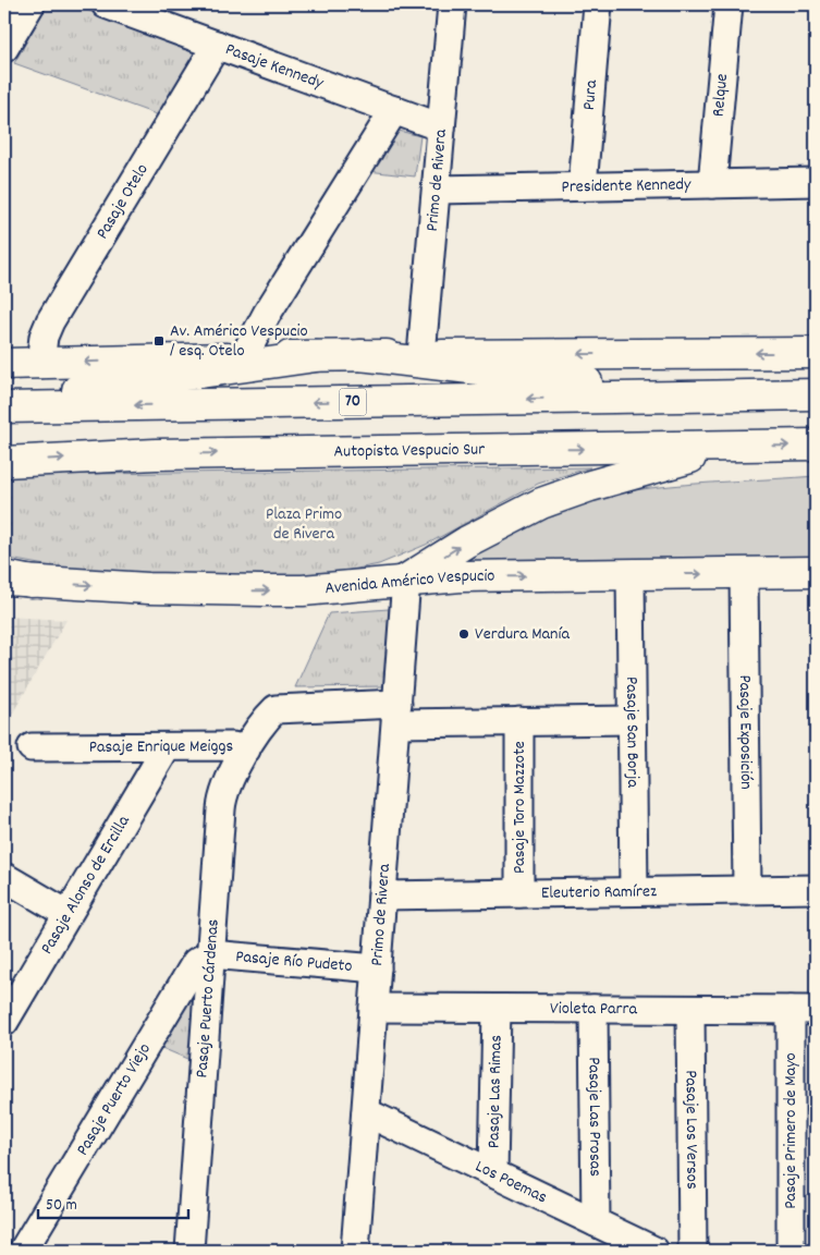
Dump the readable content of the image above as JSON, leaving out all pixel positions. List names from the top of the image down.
{
  "streets": {
    "main road": ["70", "Autopista Vespucio Sur", "Avenida Américo Vespucio"],
    "street": [
      "Pasaje Kennedy",
      "Relque",
      "Pura",
      "Primo de Rivera",
      "Presidente Kennedy",
      "Pasaje Otelo",
      "Pasaje Exposición",
      "Pasaje San Borja",
      "Pasaje Enrique Meiggs",
      "Pasaje Toro Mazzote",
      "Pasaje Alonso de Ercilla",
      "Eleuterio Ramírez",
      "Pasaje Río Pudeto",
      "Pasaje Puerto Cárdenas",
      "Violeta Parra",
      "Pasaje Las Rimas",
      "Pasaje Puerto Viejo",
      "Pasaje Las Prosas",
      "Pasaje Los Versos",
      "Pasaje Primero de Mayo",
      "Los Poemas"
    ]
  },
  "crossings": [
    ["Pasaje Kennedy", "Primo de Rivera"],
    ["Pasaje Kennedy", "Pasaje Otelo"],
    ["Relque", "Presidente Kennedy"],
    ["Pura", "Presidente Kennedy"],
    ["Primo de Rivera", "Presidente Kennedy"],
    ["Primo de Rivera", "Avenida Américo Vespucio"],
    ["Primo de Rivera", "Pasaje Enrique Meiggs"],
    ["Primo de Rivera", "Eleuterio Ramírez"],
    ["Primo de Rivera", "Pasaje Río Pudeto"],
    ["Primo de Rivera", "Violeta Parra"],
    ["Primo de Rivera", "Los Poemas"],
    ["Avenida Américo Vespucio", "Pasaje Exposición"],
    ["Avenida Américo Vespucio", "Pasaje San Borja"],
    ["Pasaje Exposición", "Eleuterio Ramírez"],
    ["Pasaje San Borja", "Pasaje Enrique Meiggs"],
    ["Pasaje San Borja", "Eleuterio Ramírez"],
    ["Pasaje Enrique Meiggs", "Pasaje Toro Mazzote"],
    ["Pasaje Enrique Meiggs", "Pasaje Alonso de Ercilla"],
    ["Pasaje Enrique Meiggs", "Pasaje Puerto Cárdenas"],
    ["Pasaje Toro Mazzote", "Eleuterio Ramírez"],
    ["Pasaje Río Pudeto", "Pasaje Puerto Cárdenas"],
    ["Pasaje Río Pudeto", "Pasaje Puerto Viejo"],
    ["Pasaje Puerto Cárdenas", "Pasaje Puerto Viejo"],
    ["Violeta Parra", "Pasaje Las Rimas"],
    ["Violeta Parra", "Pasaje Las Prosas"],
    ["Violeta Parra", "Pasaje Los Versos"],
    ["Violeta Parra", "Pasaje Primero de Mayo"],
    ["Pasaje Las Rimas", "Los Poemas"],
    ["Pasaje Las Prosas", "Los Poemas"]
  ],
  "parks": ["Plaza Primo de Rivera"],
  "places": {
    "transit": ["Av. Américo Vespucio / esq. Otelo"],
    "other": ["Verdura Manía"]
  },
  "scale_bar": "50 m"
}
